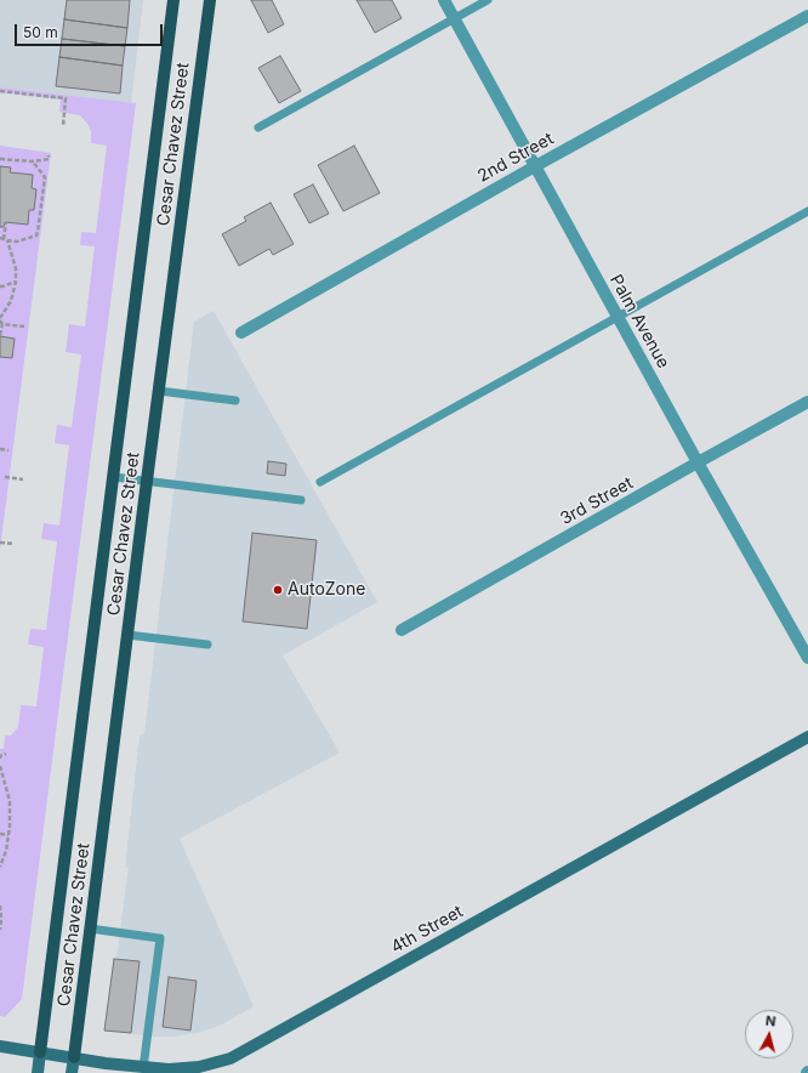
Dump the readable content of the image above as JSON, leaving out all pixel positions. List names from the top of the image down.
{
  "streets": {
    "main road": ["Cesar Chavez Street"],
    "street": [
      "2nd Street",
      "Palm Avenue",
      "3rd Street",
      "4th Street"
    ]
  },
  "crossings": [
    ["Cesar Chavez Street", "4th Street"],
    ["2nd Street", "Palm Avenue"],
    ["Palm Avenue", "3rd Street"]
  ],
  "places": ["AutoZone"],
  "scale_bar": "50 m",
  "north": "top"
}
